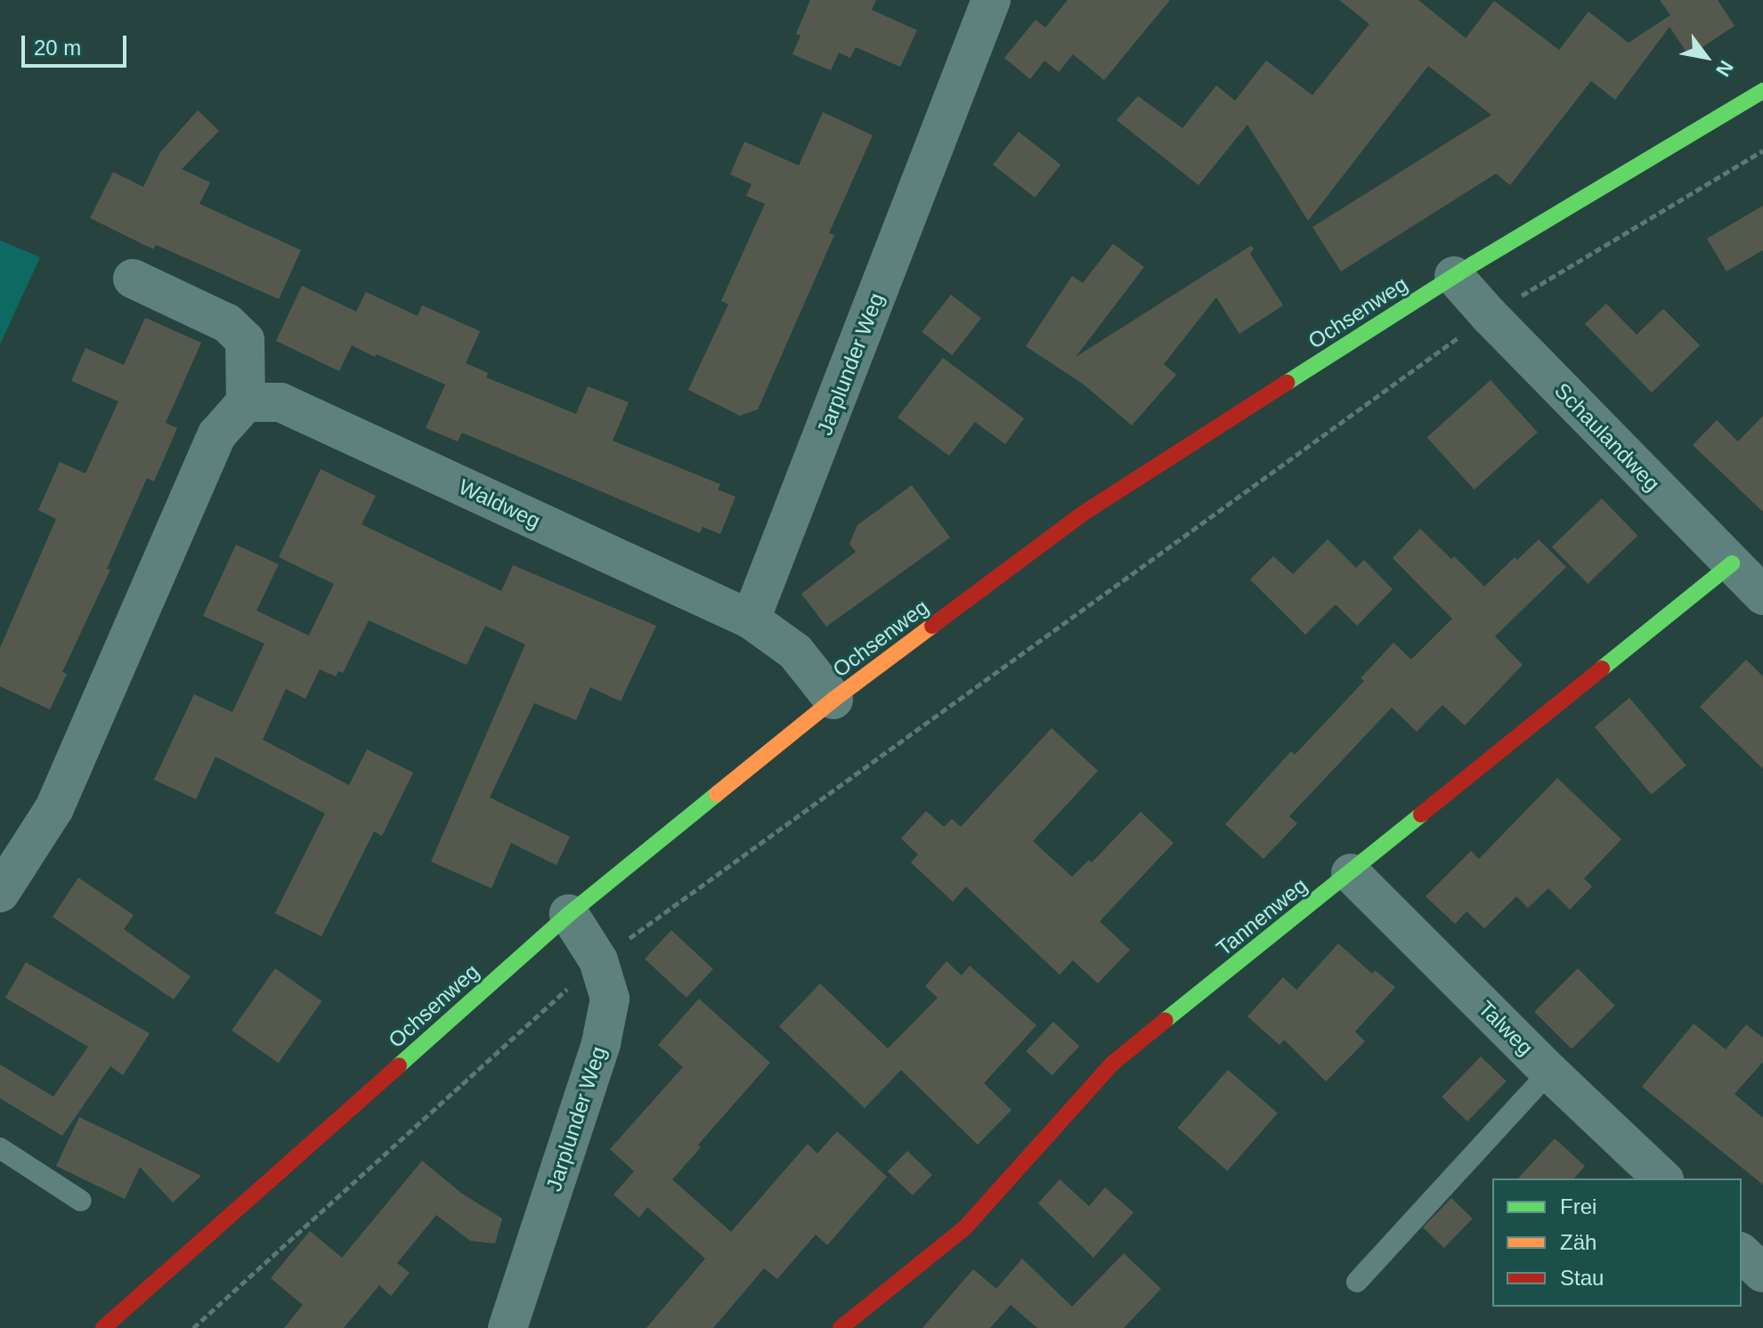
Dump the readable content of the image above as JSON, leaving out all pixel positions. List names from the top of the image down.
{
  "streets": {
    "main road": ["Ochsenweg", "Tannenweg"],
    "street": [
      "Jarplunder Weg",
      "Schaulandweg",
      "Waldweg",
      "Talweg"
    ]
  },
  "crossings": [
    ["Ochsenweg", "Jarplunder Weg"],
    ["Ochsenweg", "Schaulandweg"],
    ["Jarplunder Weg", "Waldweg"],
    ["Schaulandweg", "Tannenweg"],
    ["Tannenweg", "Talweg"]
  ],
  "legend": ["Frei", "Zäh", "Stau"],
  "scale_bar": "20 m",
  "north": "bottom right"
}
